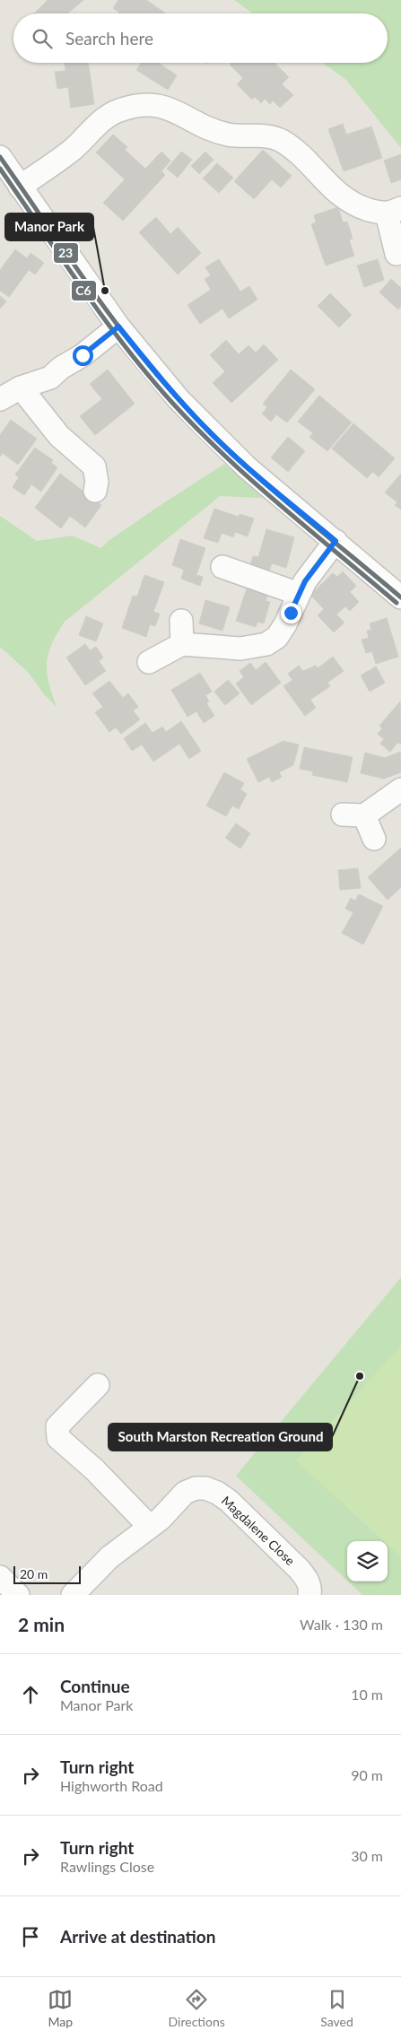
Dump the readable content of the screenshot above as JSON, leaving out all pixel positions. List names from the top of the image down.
{
  "streets": {
    "street": ["Magdalene Close"]
  },
  "places": ["Manor Park", "South Marston Recreation Ground"],
  "lines": ["transit line 23", "transit line C6"],
  "scale_bar": "20 m",
  "page": {
    "search": "Search here",
    "scale": "20 m",
    "heading": ["2 min", "Walk · 130 m"],
    "list": [
      ["Continue", "Manor Park", "10 m"],
      ["Turn right", "Highworth Road", "90 m"],
      ["Turn right", "Rawlings Close", "30 m"],
      "Arrive at destination"
    ],
    "nav": ["Map", "Directions", "Saved"]
  }
}
